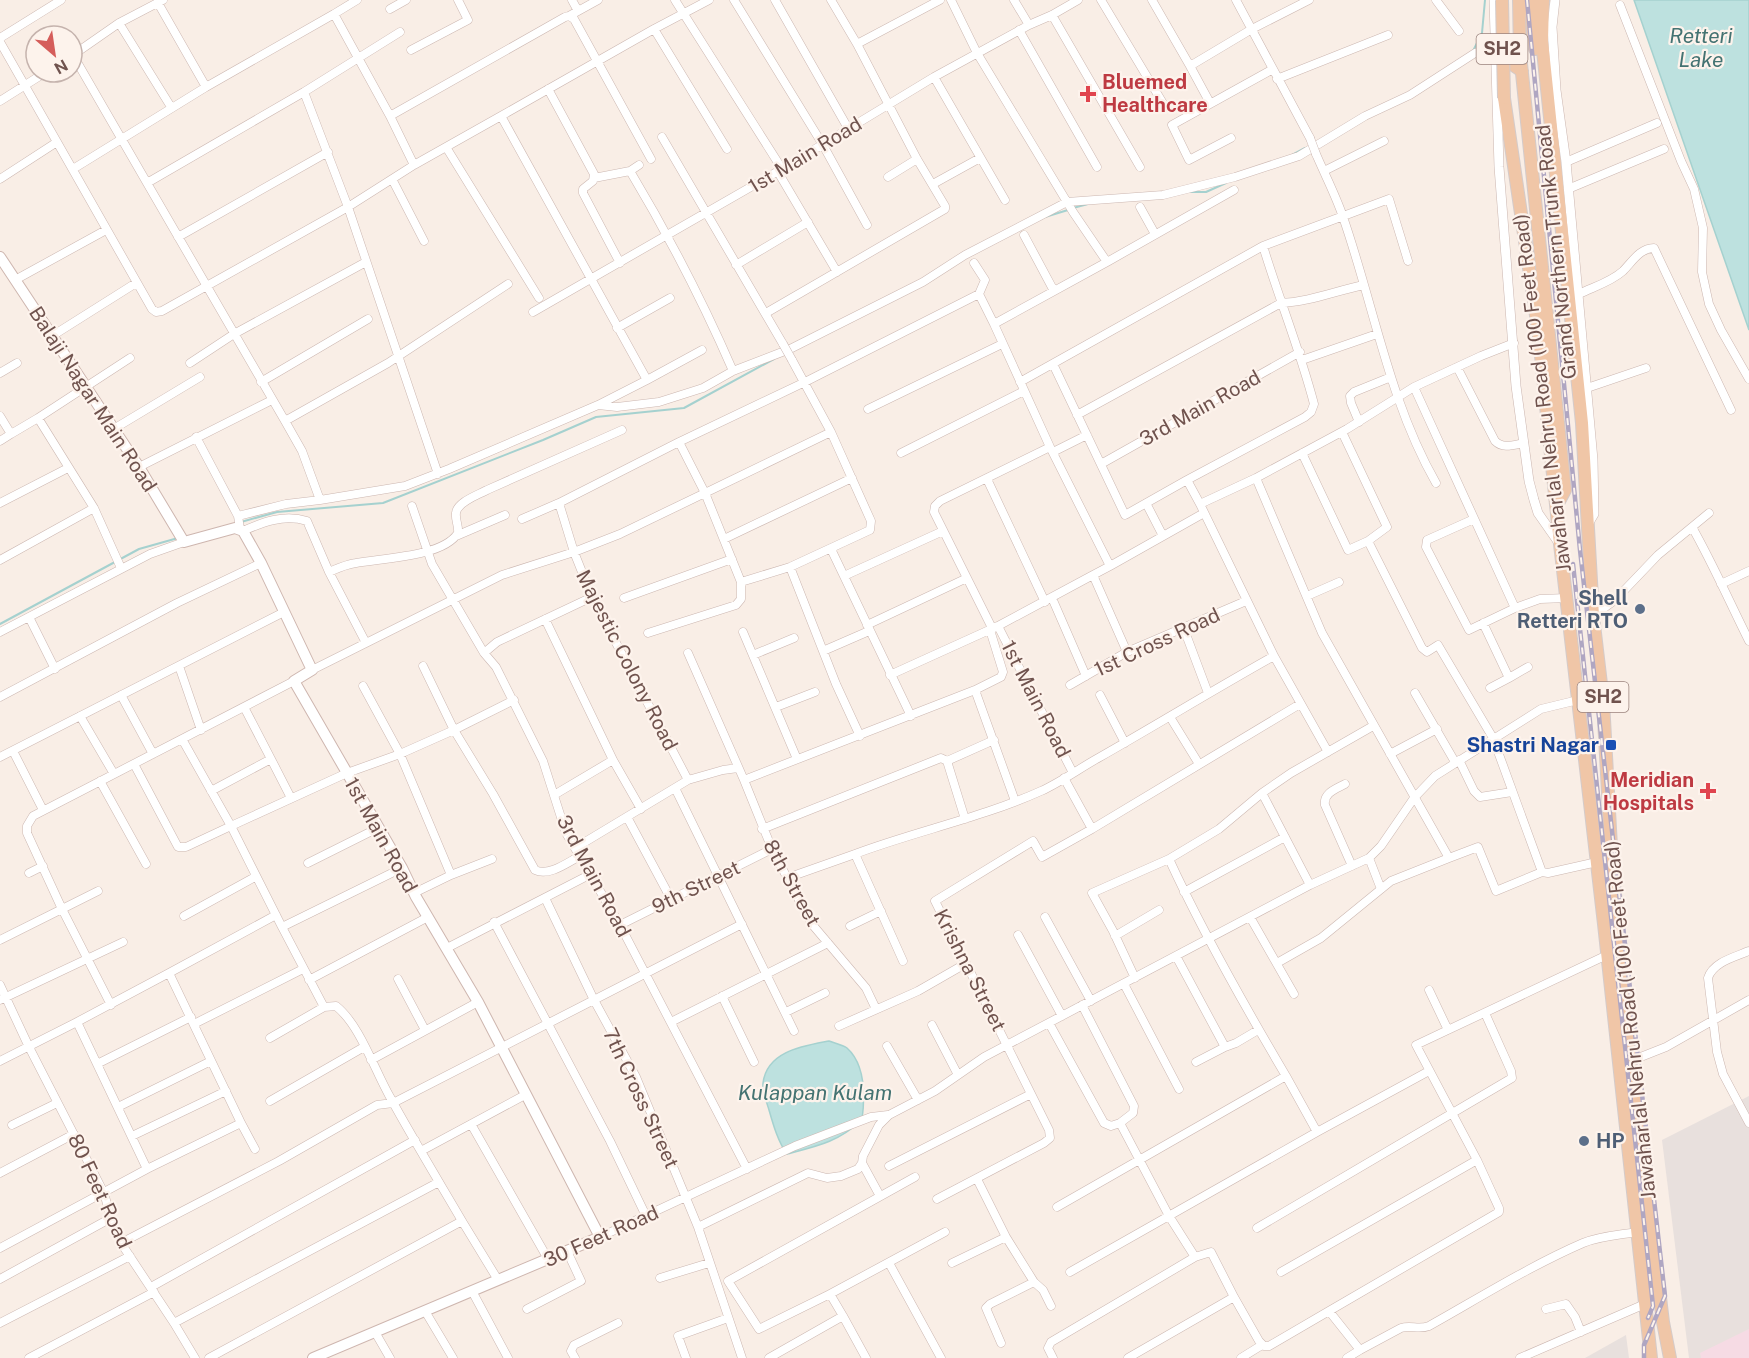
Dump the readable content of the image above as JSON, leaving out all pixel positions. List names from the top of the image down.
{
  "streets": {
    "main road": [
      "SH2",
      "1st Main Road",
      "Grand Northern Trunk Road",
      "Jawaharlal Nehru Road (100 Feet Road)",
      "Balaji Nagar Main Road",
      "30 Feet Road"
    ],
    "street": [
      "3rd Main Road",
      "1st Cross Road",
      "Majestic Colony Road",
      "8th Street",
      "9th Street",
      "Krishna Street",
      "7th Cross Street",
      "80 Feet Road"
    ]
  },
  "crossings": [
    ["1st Main Road", "30 Feet Road"],
    ["Grand Northern Trunk Road", "Jawaharlal Nehru Road (100 Feet Road)"],
    ["3rd Main Road", "9th Street"],
    ["3rd Main Road", "30 Feet Road"],
    ["8th Street", "9th Street"],
    ["7th Cross Street", "30 Feet Road"]
  ],
  "water": ["Retteri Lake", "Kulappan Kulam"],
  "places": {
    "health": ["Bluemed Healthcare", "Meridian Hospitals"],
    "other": ["Shell Retteri RTO", "HP"],
    "transit": ["Shastri Nagar"]
  },
  "north": "bottom right"
}
